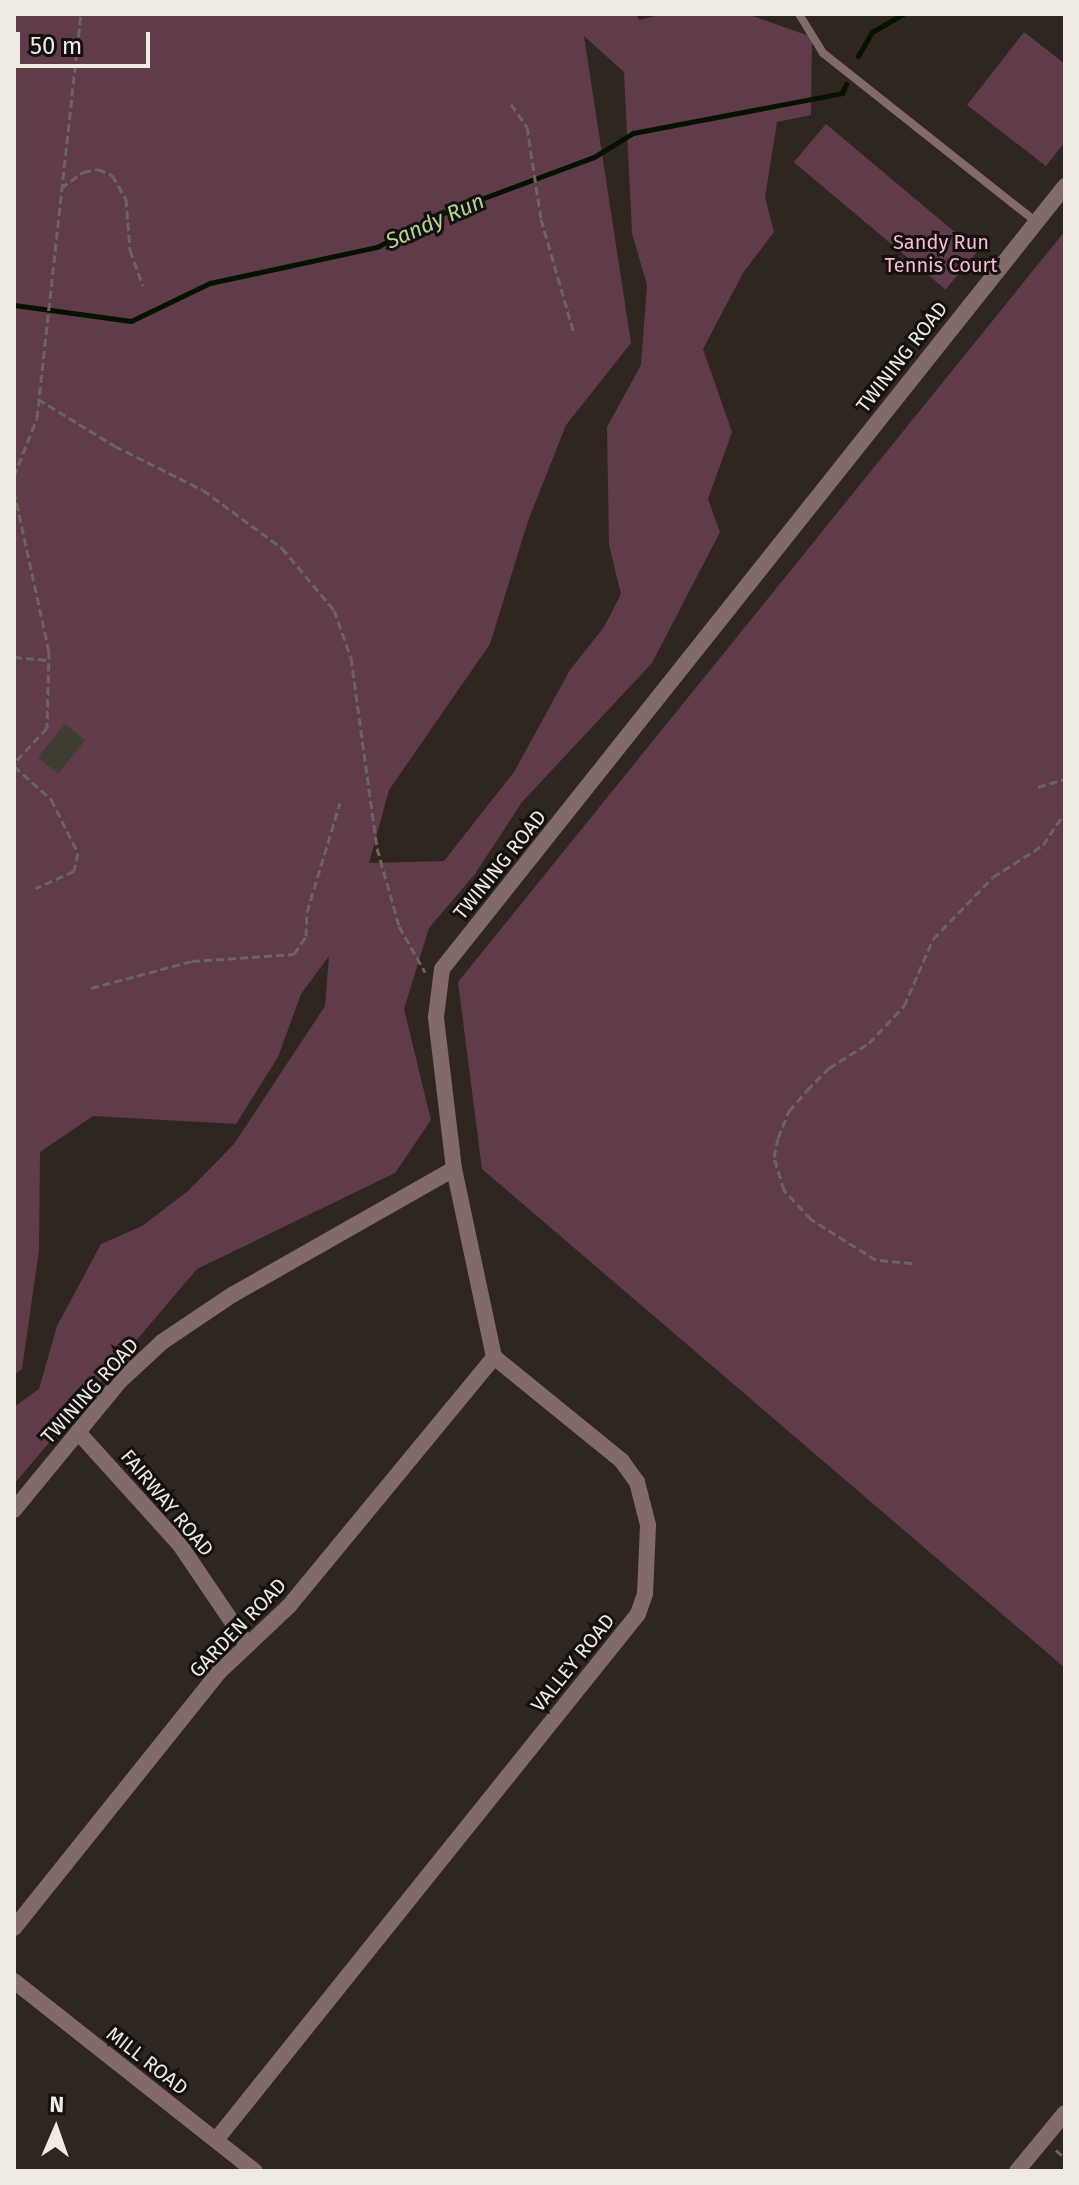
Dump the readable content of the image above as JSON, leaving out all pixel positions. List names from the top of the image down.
{
  "streets": {
    "street": [
      "TWINING ROAD",
      "FAIRWAY ROAD",
      "GARDEN ROAD",
      "VALLEY ROAD",
      "MILL ROAD"
    ]
  },
  "crossings": [
    ["TWINING ROAD", "FAIRWAY ROAD"],
    ["FAIRWAY ROAD", "GARDEN ROAD"],
    ["GARDEN ROAD", "VALLEY ROAD"],
    ["VALLEY ROAD", "MILL ROAD"]
  ],
  "water": ["Sandy Run"],
  "parks": ["Sandy Run Tennis Court"],
  "scale_bar": "50 m",
  "north": "top"
}
